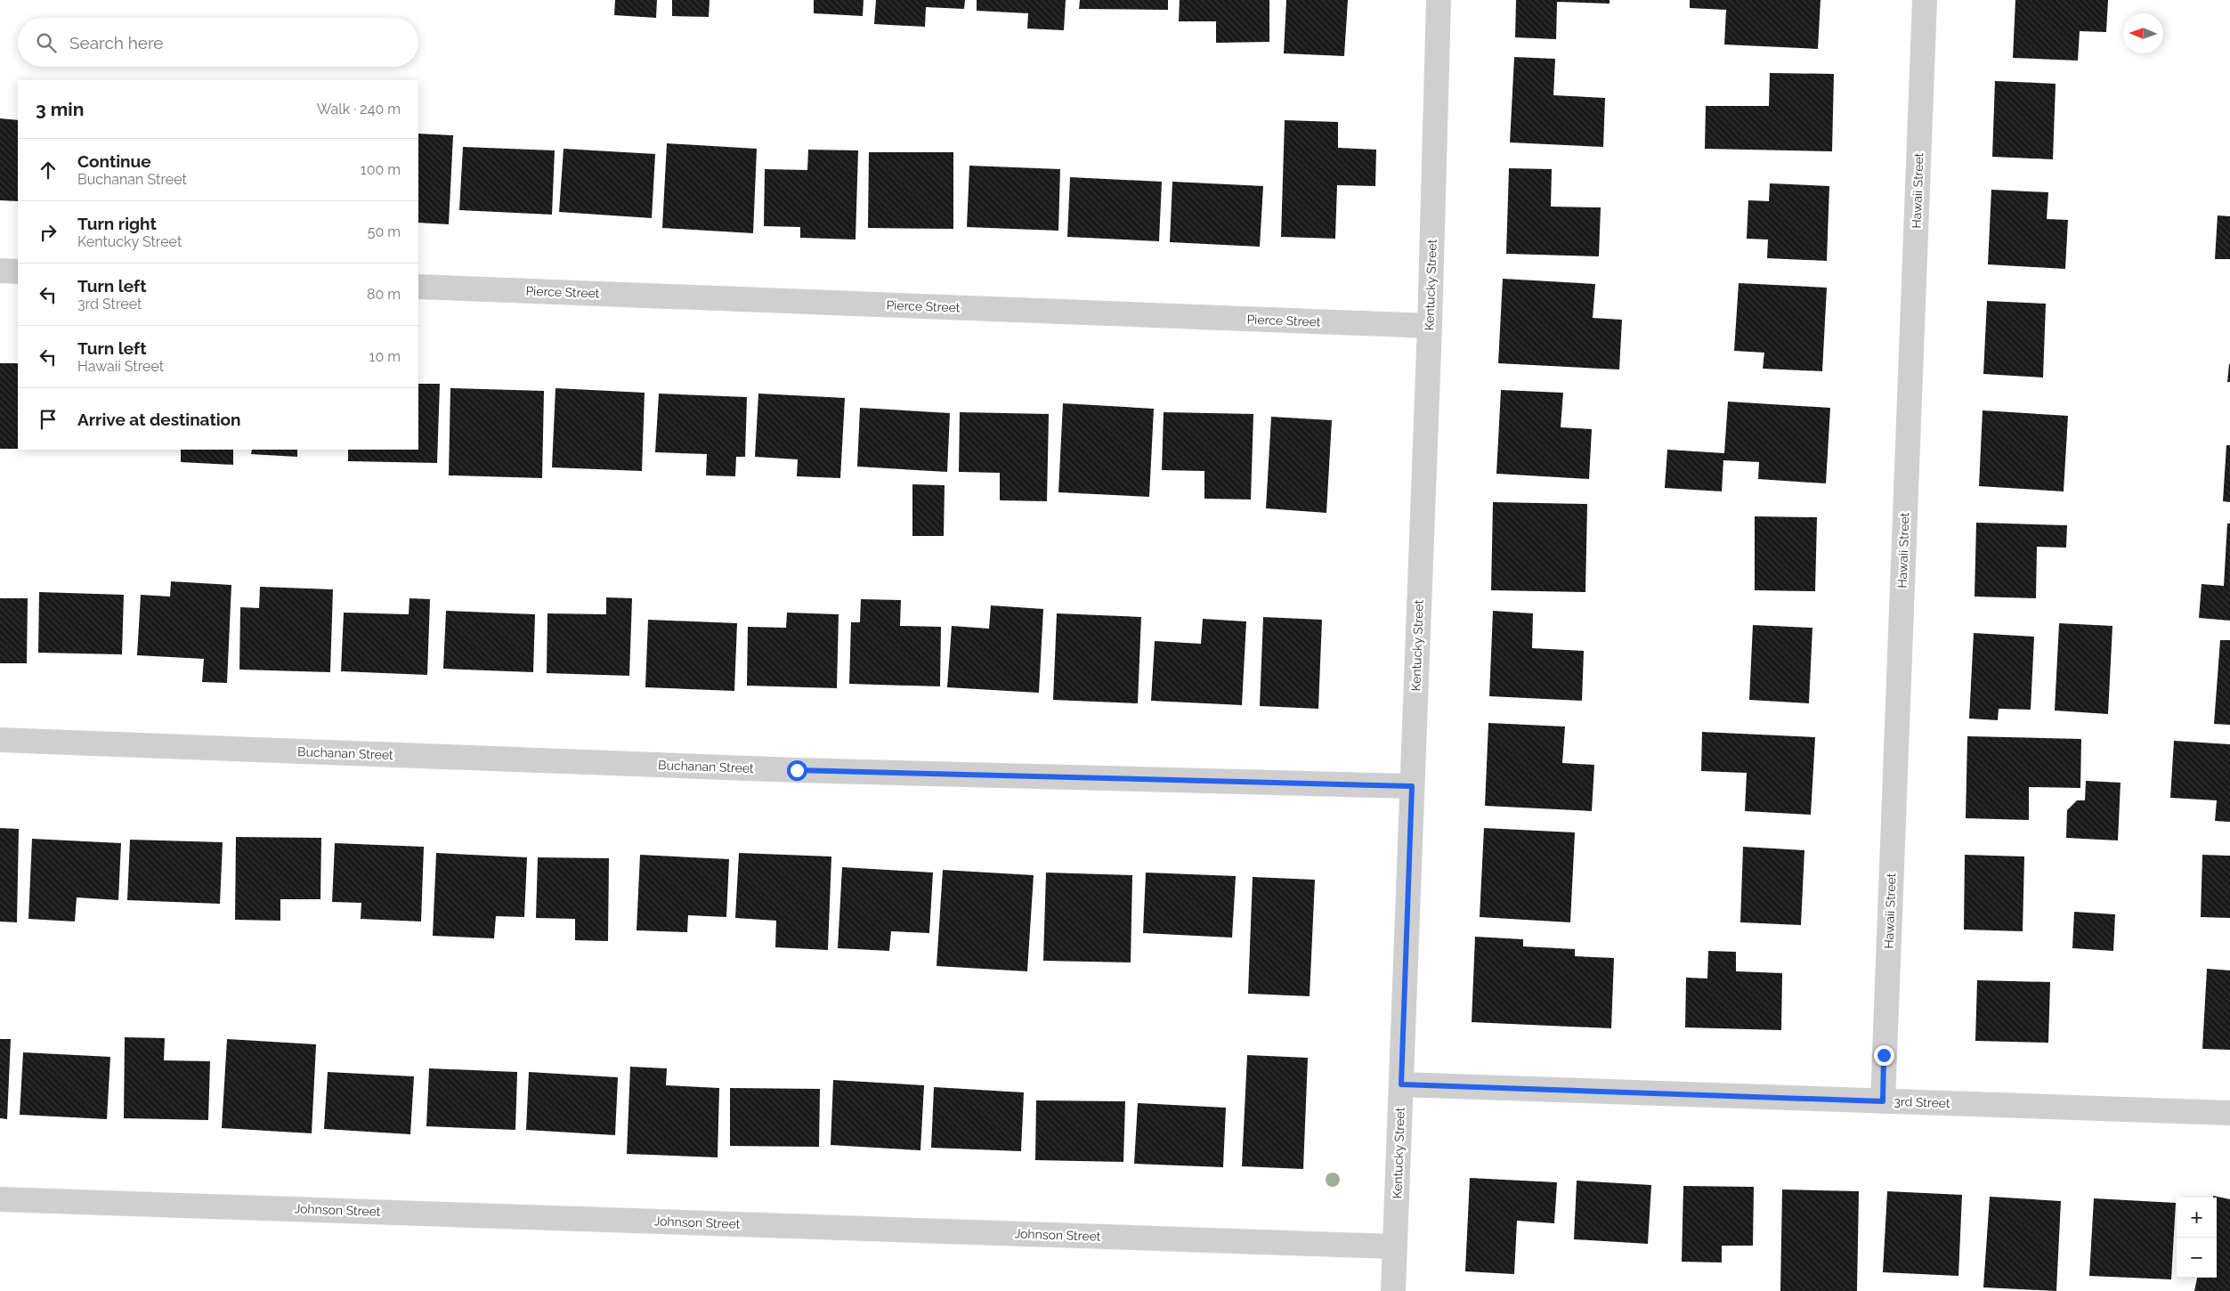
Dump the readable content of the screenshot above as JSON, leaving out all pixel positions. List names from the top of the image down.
{
  "streets": {
    "street": [
      "Hawaii Street",
      "Kentucky Street",
      "Pierce Street",
      "Buchanan Street",
      "3rd Street",
      "Johnson Street"
    ]
  },
  "crossings": [
    ["Hawaii Street", "3rd Street"],
    ["Kentucky Street", "Pierce Street"],
    ["Kentucky Street", "Buchanan Street"],
    ["Kentucky Street", "3rd Street"],
    ["Kentucky Street", "Johnson Street"]
  ],
  "north": "left",
  "page": {
    "search": "Search here",
    "heading": ["3 min", "Walk · 240 m"],
    "list": [
      ["Continue", "Buchanan Street", "100 m"],
      ["Turn right", "Kentucky Street", "50 m"],
      ["Turn left", "3rd Street", "80 m"],
      ["Turn left", "Hawaii Street", "10 m"],
      "Arrive at destination"
    ],
    "map_buttons": ["+", "−"]
  }
}
